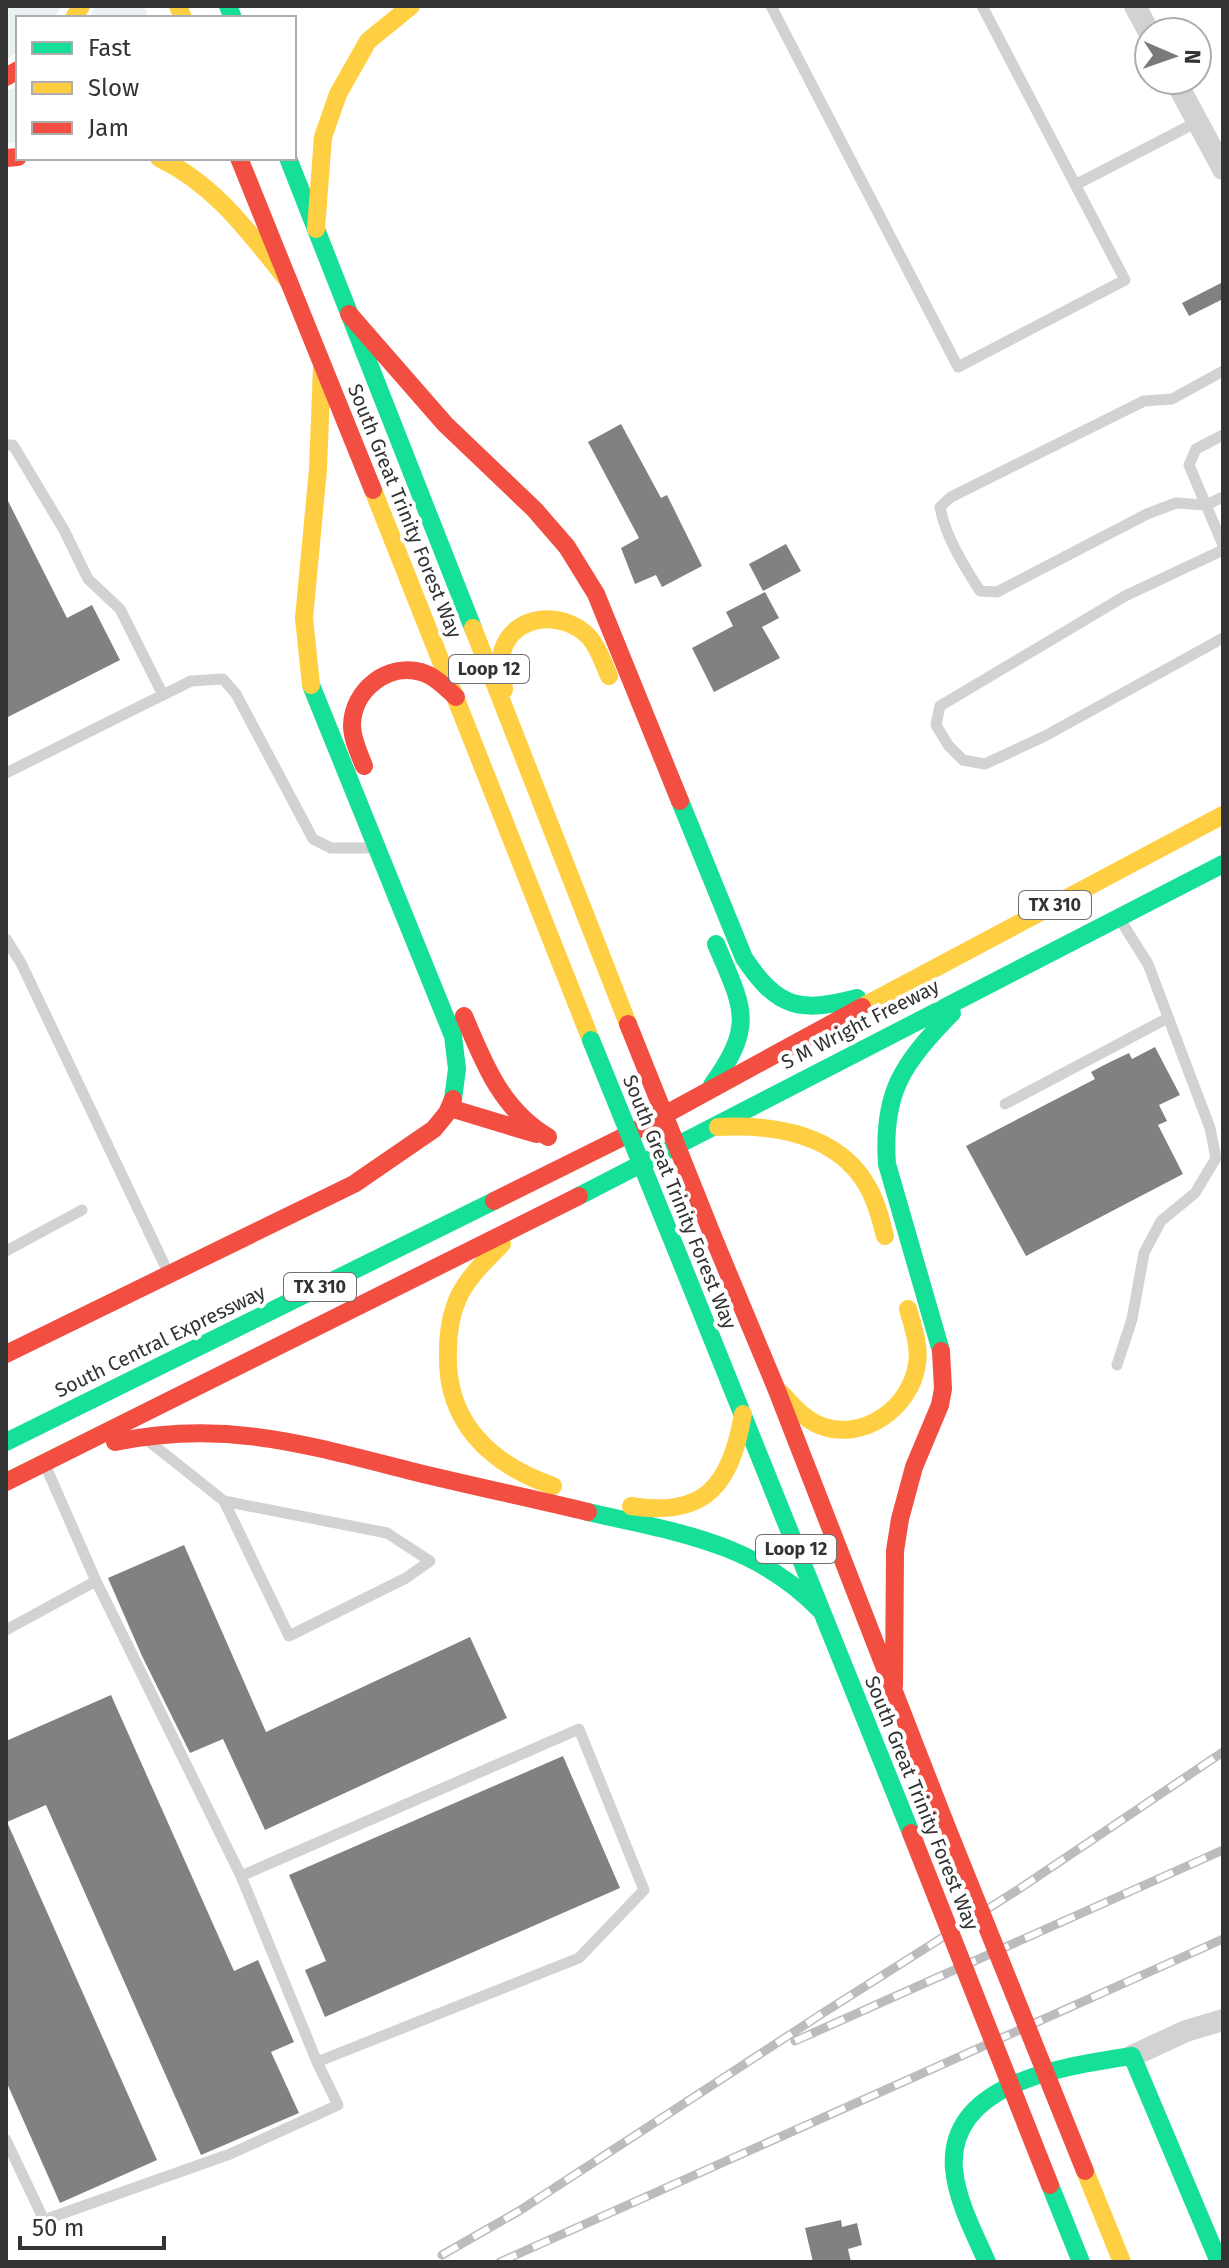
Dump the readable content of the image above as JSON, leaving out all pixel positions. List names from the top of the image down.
{
  "streets": {
    "main road": [
      "South Great Trinity Forest Way",
      "Loop 12",
      "TX 310",
      "S M Wright Freeway",
      "South Central Expressway"
    ]
  },
  "crossings": [
    ["TX 310", "S M Wright Freeway"],
    ["S M Wright Freeway", "South Central Expressway"]
  ],
  "legend": ["Fast", "Slow", "Jam"],
  "scale_bar": "50 m",
  "north": "right"
}
